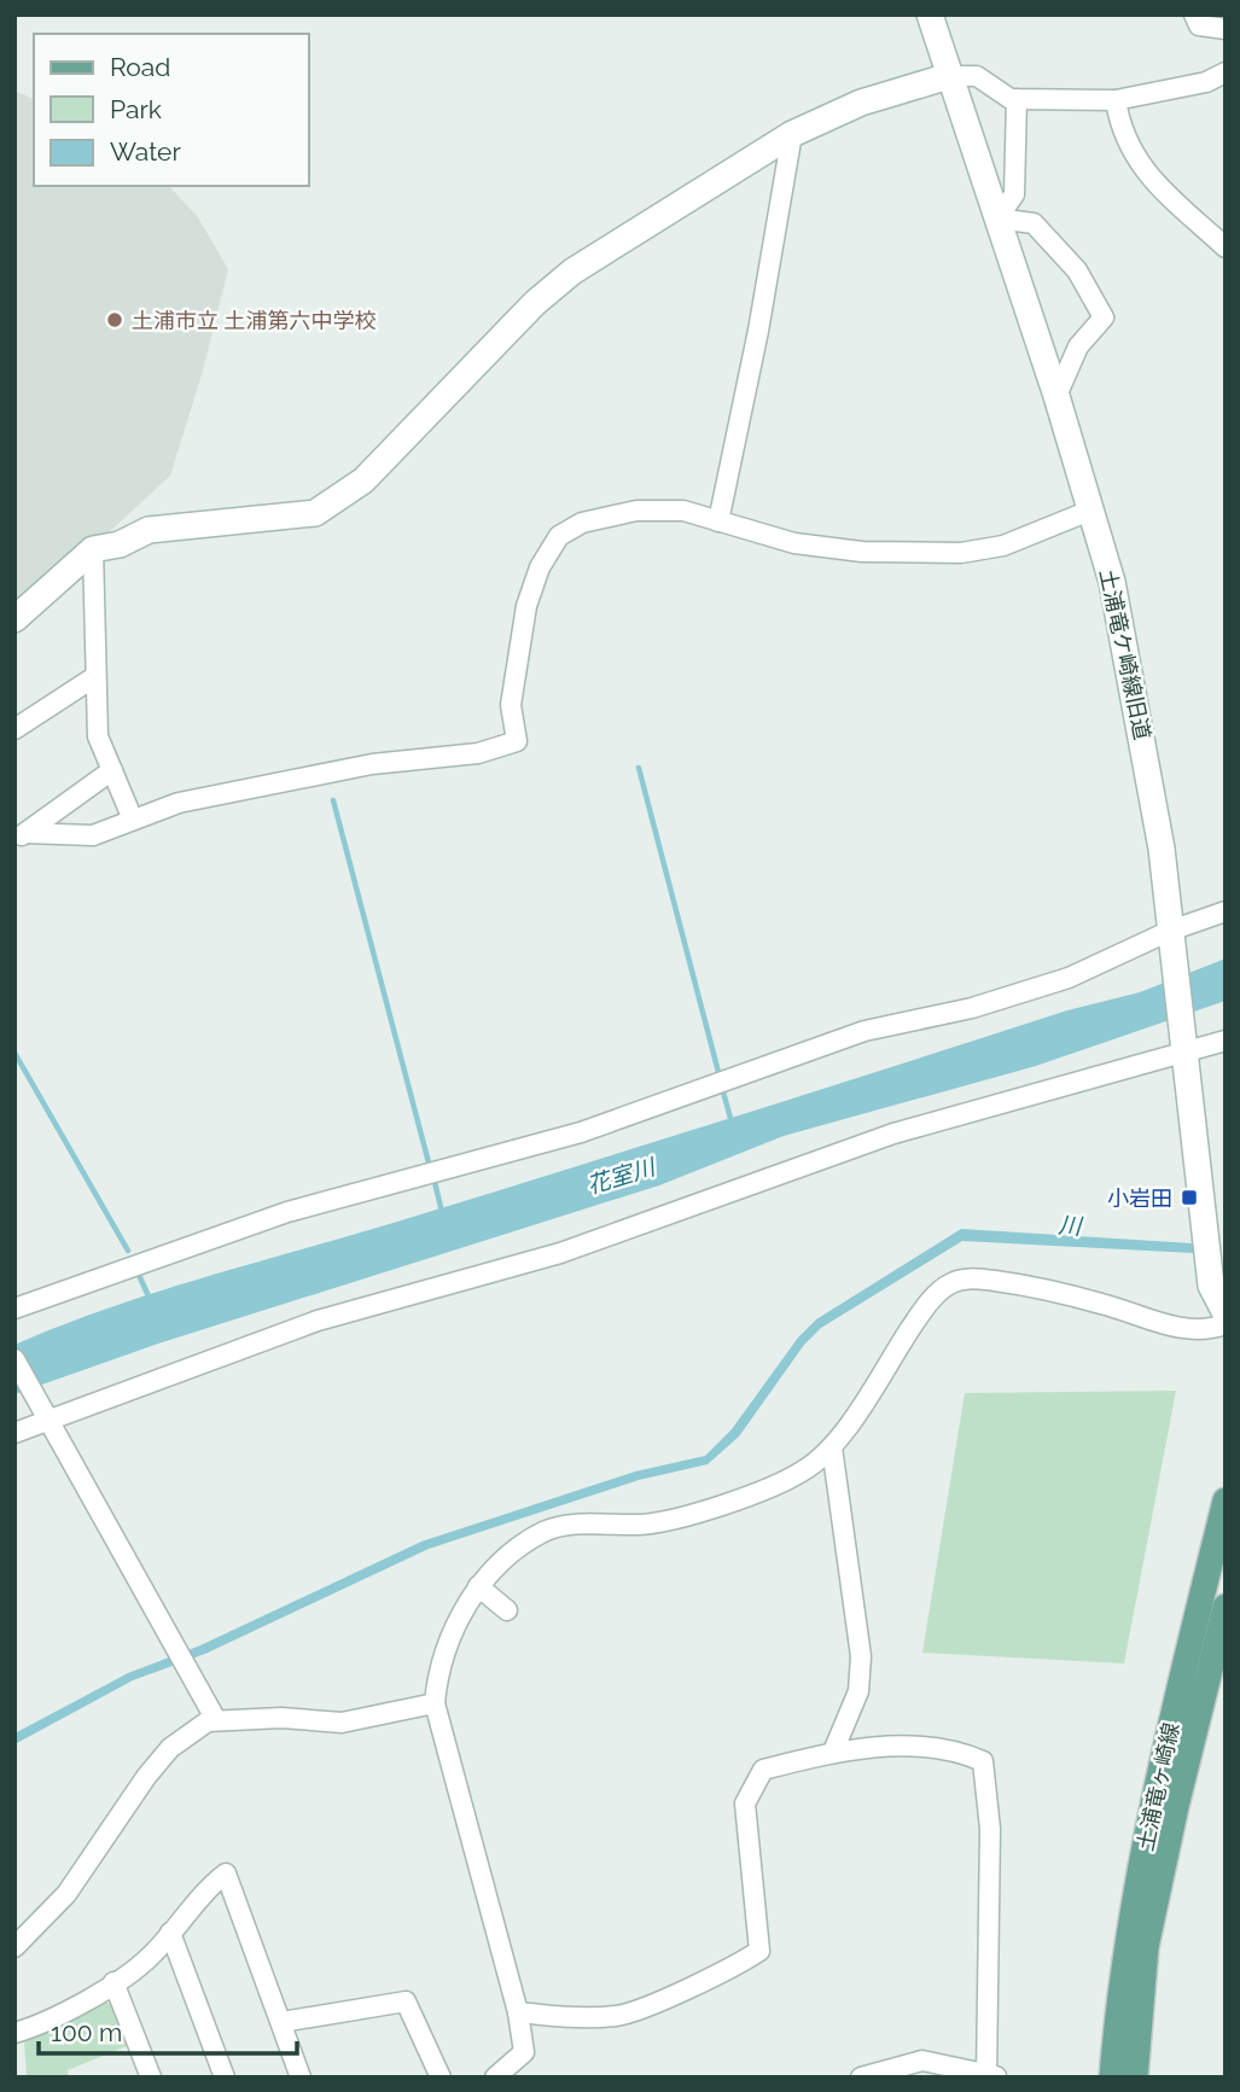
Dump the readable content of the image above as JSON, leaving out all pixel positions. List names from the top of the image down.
{
  "streets": {
    "main road": ["土浦竜ヶ崎線"],
    "street": ["土浦竜ケ崎線旧道"]
  },
  "water": ["花室川", "川"],
  "places": {
    "other": ["土浦市立 土浦第六中学校"],
    "transit": ["小岩田"]
  },
  "legend": ["Road", "Park", "Water"],
  "scale_bar": "100 m"
}
